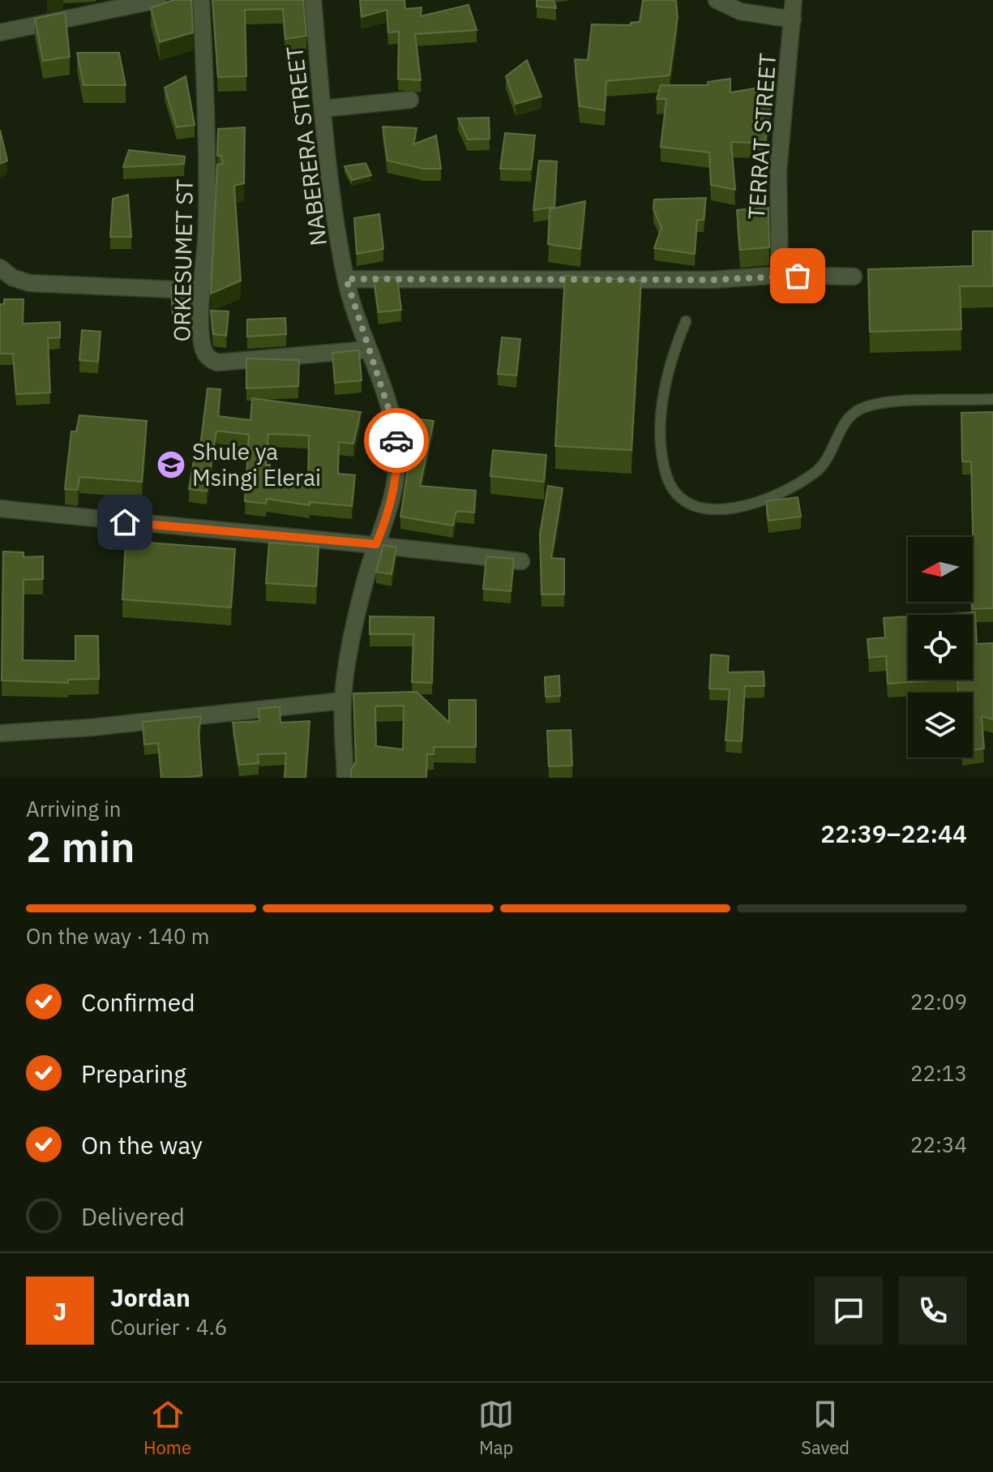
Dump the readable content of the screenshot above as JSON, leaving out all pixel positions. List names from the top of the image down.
{
  "streets": {
    "street": ["TERRAT STREET", "NABERERA STREET", "ORKESUMET ST"]
  },
  "crossings": [
    ["NABERERA STREET", "ORKESUMET ST"]
  ],
  "places": {
    "school or university": ["Shule ya Msingi Elerai"]
  },
  "north": "left",
  "page": {
    "heading": ["2 min", "Arriving in", "22:39–22:44"],
    "panel": ["Jordan", "Courier · 4.6"],
    "bar": "On the way · 140 m",
    "list": [
      ["Confirmed", "22:09"],
      ["Preparing", "22:13"],
      ["On the way", "22:34"],
      "Delivered"
    ],
    "round": "J",
    "tabs": ["Home", "Map", "Saved"]
  }
}
